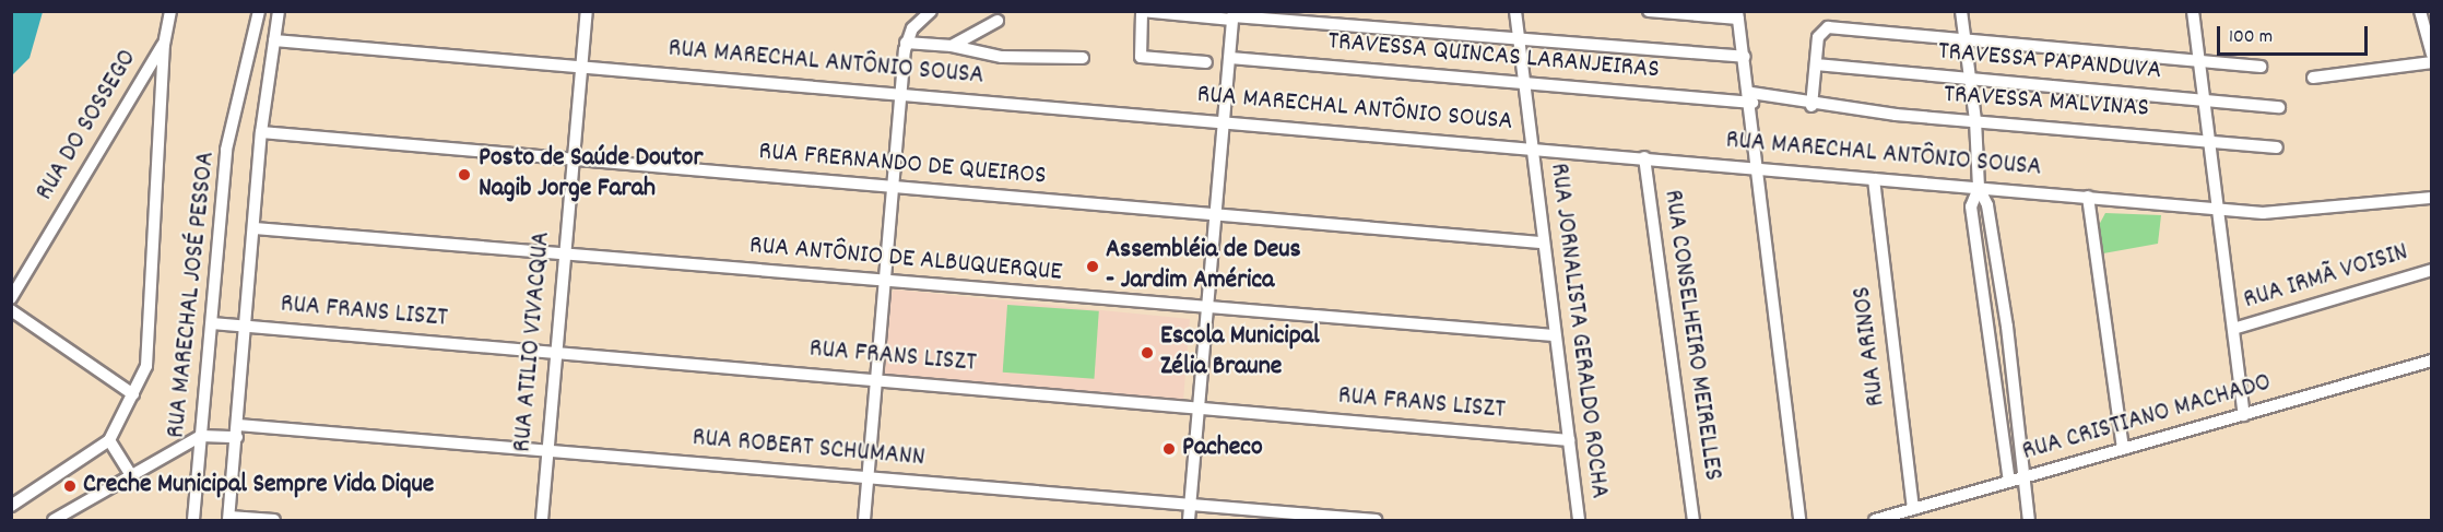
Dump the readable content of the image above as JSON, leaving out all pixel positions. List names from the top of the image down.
{
  "streets": {
    "street": [
      "TRAVESSA QUINCAS LARANJEIRAS",
      "TRAVESSA PAPANDUVA",
      "RUA MARECHAL ANTÔNIO SOUSA",
      "TRAVESSA MALVINAS",
      "RUA DO SOSSEGO",
      "RUA FRERNANDO DE QUEIROS",
      "RUA ANTÔNIO DE ALBUQUERQUE",
      "RUA IRMÃ VOISIN",
      "RUA MARECHAL JOSÉ PESSOA",
      "RUA FRANS LISZT",
      "RUA JORNALISTA GERALDO ROCHA",
      "RUA CONSELHEIRO MEIRELLES",
      "RUA ATILIO VIVACQUA",
      "RUA ARINOS",
      "RUA CRISTIANO MACHADO",
      "RUA ROBERT SCHUMANN"
    ]
  },
  "crossings": [
    ["TRAVESSA QUINCAS LARANJEIRAS", "TRAVESSA MALVINAS"],
    ["TRAVESSA QUINCAS LARANJEIRAS", "RUA JORNALISTA GERALDO ROCHA"],
    ["RUA MARECHAL ANTÔNIO SOUSA", "RUA MARECHAL JOSÉ PESSOA"],
    ["RUA MARECHAL ANTÔNIO SOUSA", "RUA JORNALISTA GERALDO ROCHA"],
    ["RUA MARECHAL ANTÔNIO SOUSA", "RUA CONSELHEIRO MEIRELLES"],
    ["RUA MARECHAL ANTÔNIO SOUSA", "RUA ATILIO VIVACQUA"],
    ["RUA MARECHAL ANTÔNIO SOUSA", "RUA ARINOS"],
    ["RUA FRERNANDO DE QUEIROS", "RUA MARECHAL JOSÉ PESSOA"],
    ["RUA FRERNANDO DE QUEIROS", "RUA JORNALISTA GERALDO ROCHA"],
    ["RUA FRERNANDO DE QUEIROS", "RUA ATILIO VIVACQUA"],
    ["RUA ANTÔNIO DE ALBUQUERQUE", "RUA MARECHAL JOSÉ PESSOA"],
    ["RUA ANTÔNIO DE ALBUQUERQUE", "RUA JORNALISTA GERALDO ROCHA"],
    ["RUA ANTÔNIO DE ALBUQUERQUE", "RUA ATILIO VIVACQUA"],
    ["RUA MARECHAL JOSÉ PESSOA", "RUA FRANS LISZT"],
    ["RUA MARECHAL JOSÉ PESSOA", "RUA ROBERT SCHUMANN"],
    ["RUA FRANS LISZT", "RUA JORNALISTA GERALDO ROCHA"],
    ["RUA FRANS LISZT", "RUA ATILIO VIVACQUA"],
    ["RUA ATILIO VIVACQUA", "RUA ROBERT SCHUMANN"],
    ["RUA ARINOS", "RUA CRISTIANO MACHADO"]
  ],
  "places": [
    "Posto de Saúde Doutor Nagib Jorge Farah",
    "Assembléia de Deus - Jardim América",
    "Escola Municipal Zélia Braune",
    "Pacheco",
    "Creche Municipal Sempre Vida Dique"
  ],
  "scale_bar": "100 m"
}
